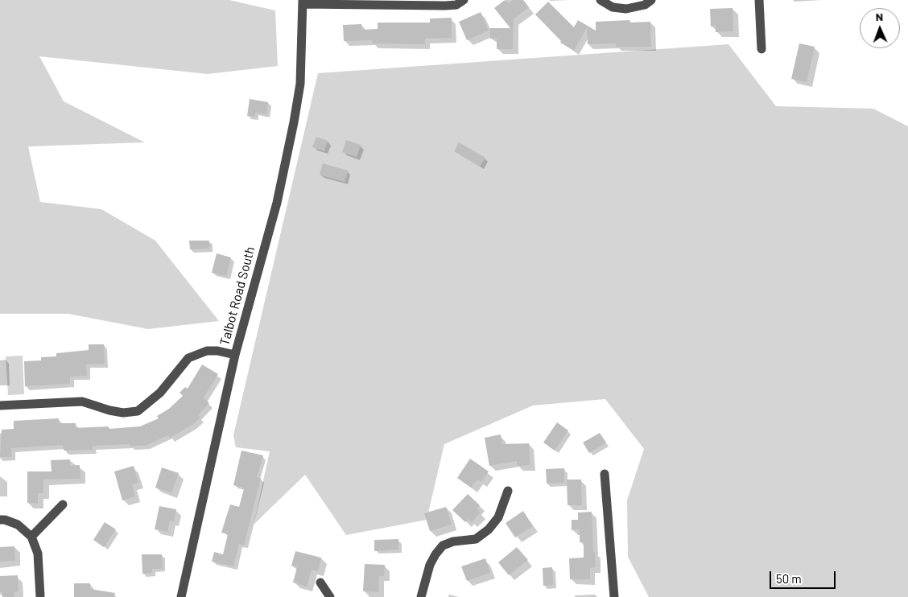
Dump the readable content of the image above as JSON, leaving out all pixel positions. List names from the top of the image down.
{
  "streets": {
    "street": ["Talbot Road South"]
  },
  "scale_bar": "50 m",
  "north": "top"
}
